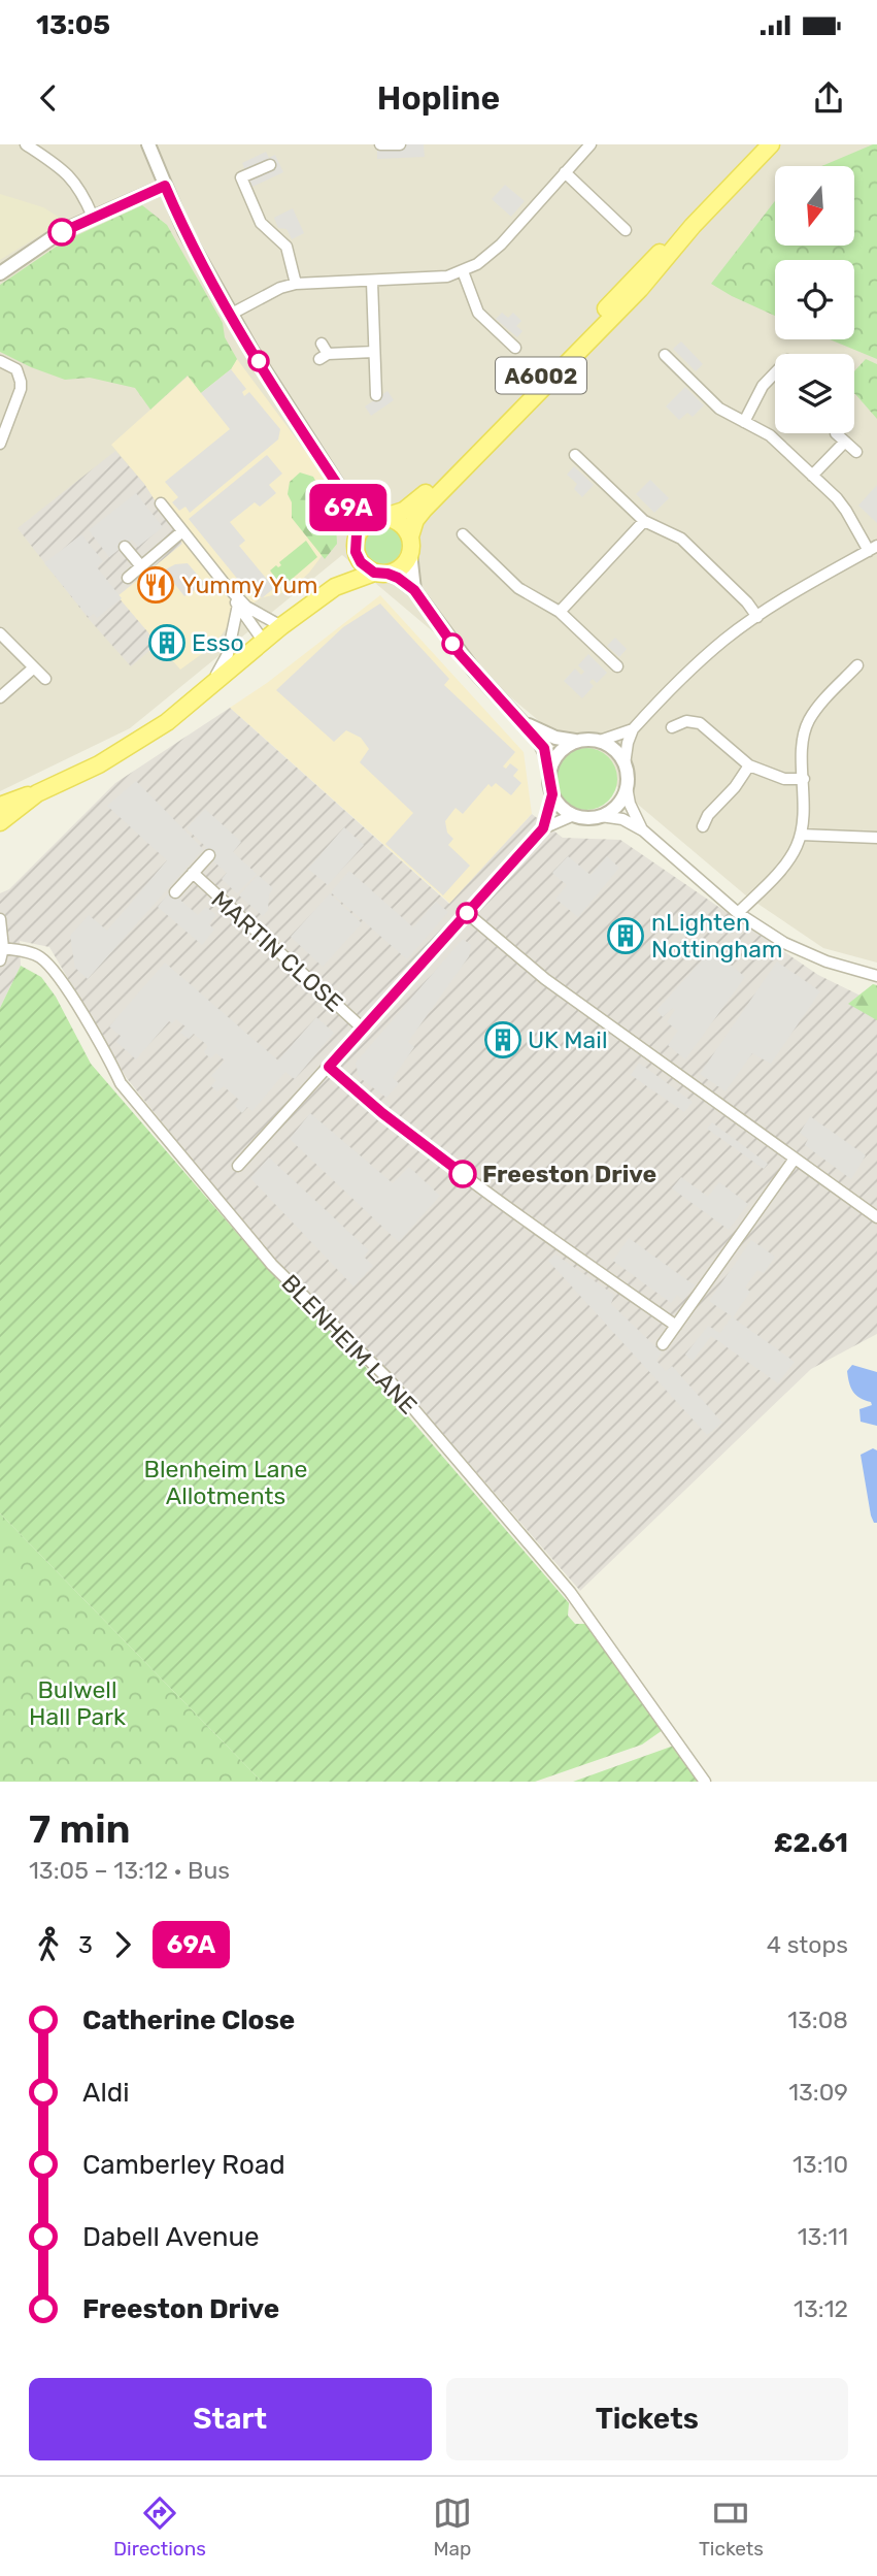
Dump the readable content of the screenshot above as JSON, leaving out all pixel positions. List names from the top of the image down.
{
  "streets": {
    "main road": ["A6002"],
    "street": ["MARTIN CLOSE", "BLENHEIM LANE"]
  },
  "parks": ["Blenheim Lane Allotments", "Bulwell Hall Park"],
  "places": {
    "restaurant": ["Yummy Yum"],
    "building": ["Esso", "nLighten Nottingham", "UK Mail"],
    "other": ["Freeston Drive"]
  },
  "lines": ["bus line 69A"],
  "north": "bottom",
  "page": {
    "status": "13:05",
    "header": "Hopline",
    "on_map": "69A",
    "heading": ["7 min", "13:05 – 13:12 · Bus", "£2.61"],
    "legs": ["3", "69A", "4 stops"],
    "list": [
      {
        "name": "Catherine Close",
        "value": "13:08"
      },
      {
        "name": "Aldi",
        "value": "13:09"
      },
      {
        "name": "Camberley Road",
        "value": "13:10"
      },
      {
        "name": "Dabell Avenue",
        "value": "13:11"
      },
      {
        "name": "Freeston Drive",
        "value": "13:12"
      }
    ],
    "buttons": ["Start", "Tickets"],
    "tabs": ["Directions", "Map", "Tickets"]
  }
}
